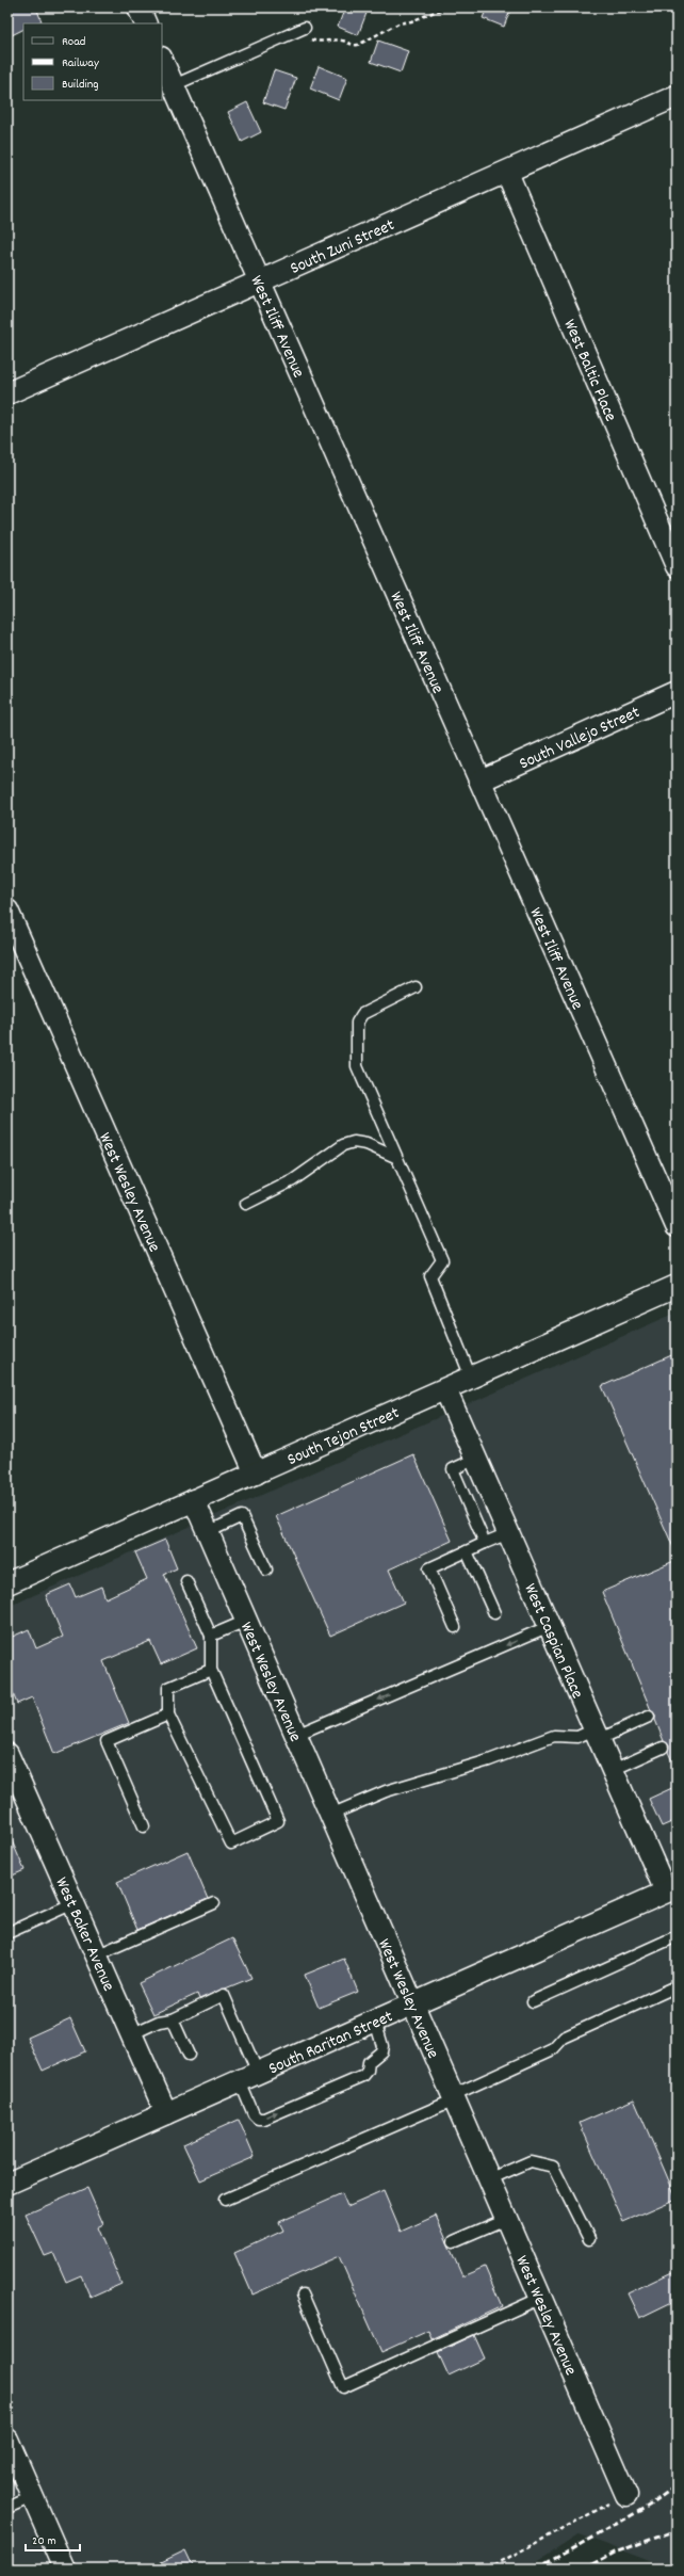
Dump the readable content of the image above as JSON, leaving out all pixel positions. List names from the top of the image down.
{
  "streets": {
    "street": [
      "South Zuni Street",
      "West Iliff Avenue",
      "West Baltic Place",
      "South Vallejo Street",
      "West Wesley Avenue",
      "South Tejon Street",
      "West Caspian Place",
      "West Baker Avenue",
      "South Raritan Street"
    ]
  },
  "crossings": [
    ["South Zuni Street", "West Iliff Avenue"],
    ["South Zuni Street", "West Baltic Place"],
    ["West Iliff Avenue", "South Vallejo Street"],
    ["West Wesley Avenue", "South Tejon Street"],
    ["West Wesley Avenue", "South Raritan Street"],
    ["South Tejon Street", "West Caspian Place"],
    ["West Caspian Place", "South Raritan Street"],
    ["West Baker Avenue", "South Raritan Street"]
  ],
  "legend": ["Road", "Railway", "Building"],
  "scale_bar": "20 m"
}
